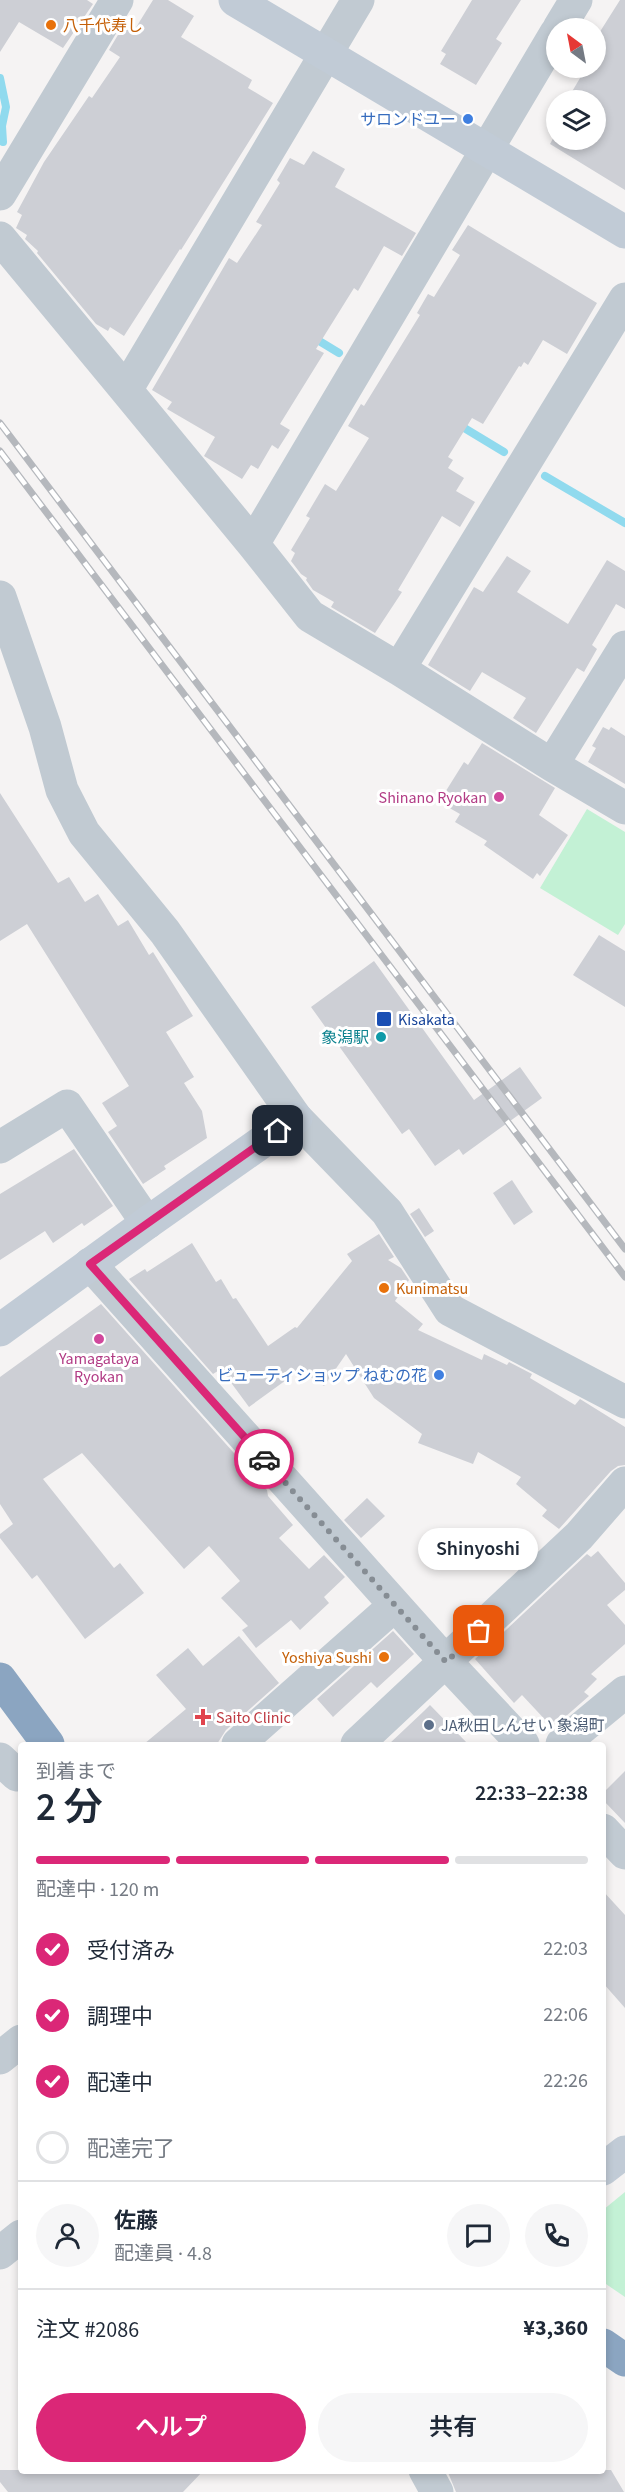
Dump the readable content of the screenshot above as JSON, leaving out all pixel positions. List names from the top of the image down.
{
  "places": {
    "other": [
      "八千代寿し",
      "サロンドユー",
      "Shinano Ryokan",
      "象潟駅",
      "Kunimatsu",
      "Yamagataya Ryokan",
      "ビューティショップ ねむの花",
      "Shinyoshi",
      "Yoshiya Sushi",
      "JA秋田しんせい 象潟町"
    ],
    "transit": ["Kisakata"],
    "health": ["Saito Clinic"]
  },
  "north": "top left",
  "page": {
    "bubble": "Shinyoshi",
    "heading": ["2 分", "到着まで", "22:33–22:38"],
    "panel": [
      "佐藤",
      "配達員 · 4.8",
      "注文 #2086",
      "¥3,360"
    ],
    "bar": "配達中 · 120 m",
    "list": [
      ["受付済み", "22:03"],
      ["調理中", "22:06"],
      ["配達中", "22:26"],
      "配達完了"
    ],
    "buttons": ["ヘルプ", "共有"]
  }
}
